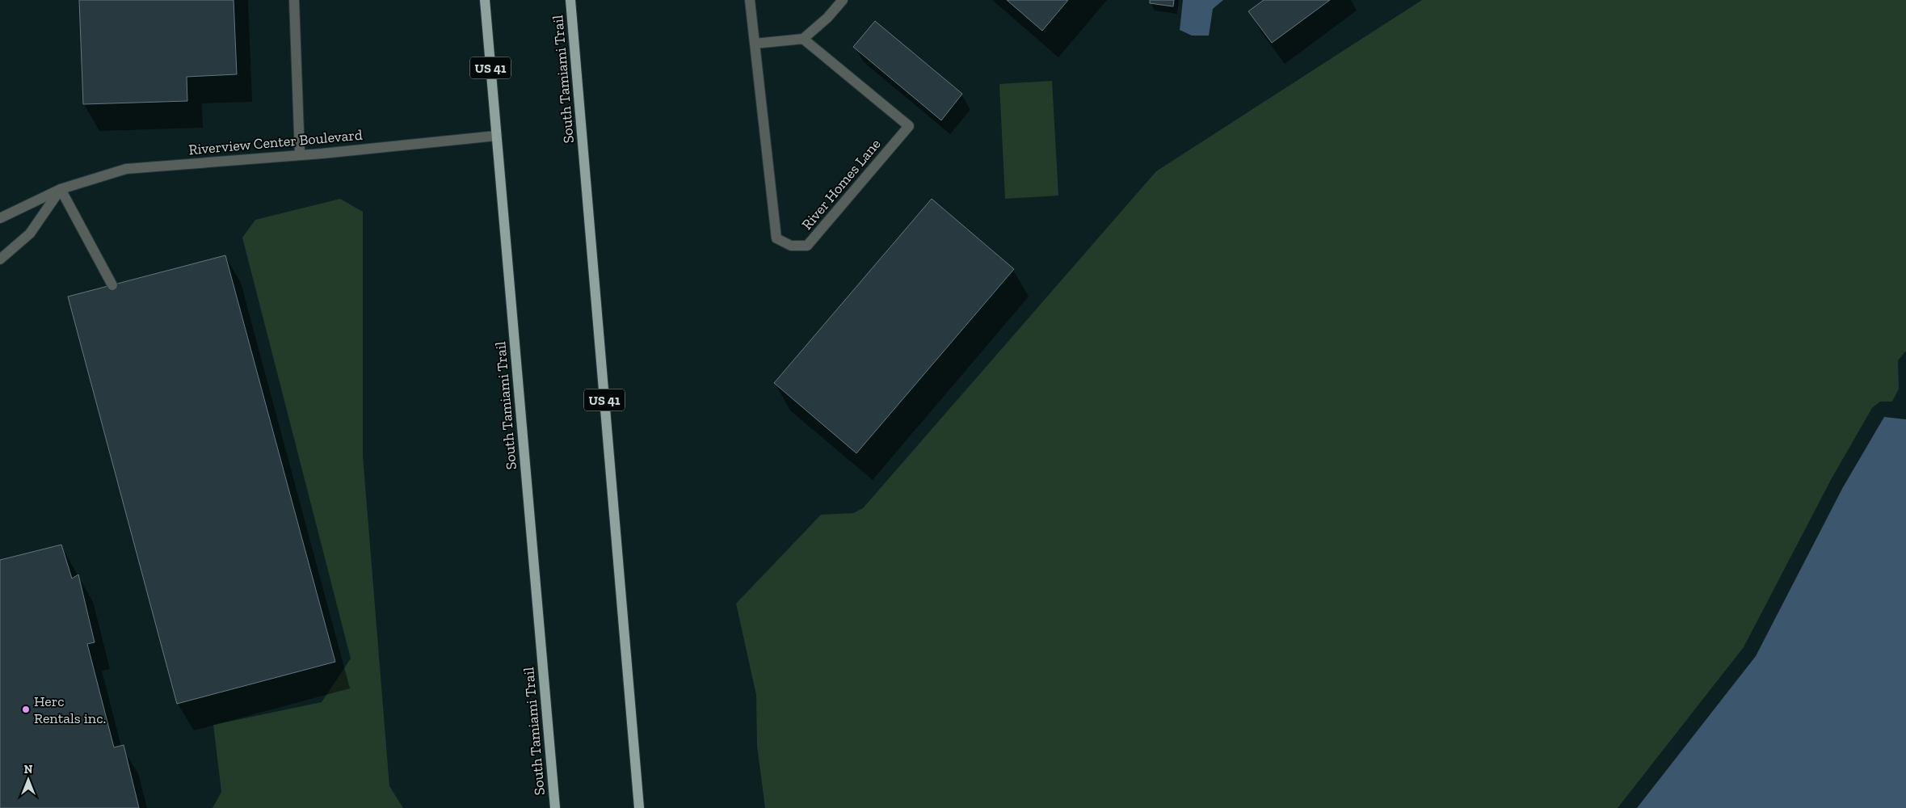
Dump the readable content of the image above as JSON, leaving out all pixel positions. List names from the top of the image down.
{
  "streets": {
    "main road": ["US 41", "South Tamiami Trail"],
    "street": ["Riverview Center Boulevard", "River Homes Lane"]
  },
  "crossings": [
    ["South Tamiami Trail", "Riverview Center Boulevard"]
  ],
  "places": ["Herc Rentals inc."],
  "north": "top"
}
